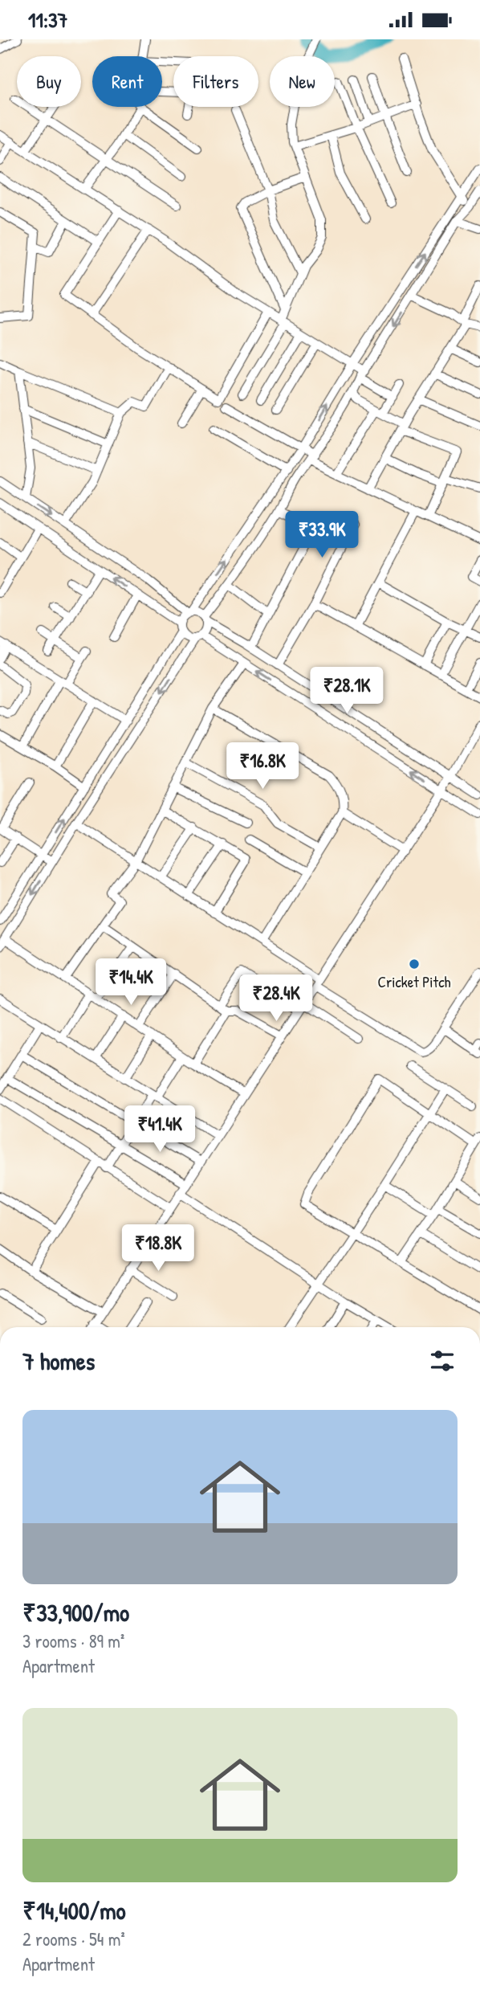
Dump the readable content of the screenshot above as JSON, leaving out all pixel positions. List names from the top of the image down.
{
  "places": ["Cricket Pitch"],
  "page": {
    "status": "11:37",
    "chip": [
      "Buy",
      "Rent",
      "Filters",
      "New"
    ],
    "price": [
      "₹33.9K",
      "₹28.1K",
      "₹16.8K",
      "₹14.4K",
      "₹28.4K",
      "₹41.4K",
      "₹18.8K"
    ],
    "heading": "7 homes",
    "list": [
      {
        "name": "₹33,900/mo",
        "note": "3 rooms · 89 m² · Apartment"
      },
      {
        "name": "₹14,400/mo",
        "note": "2 rooms · 54 m² · Apartment"
      }
    ]
  }
}
